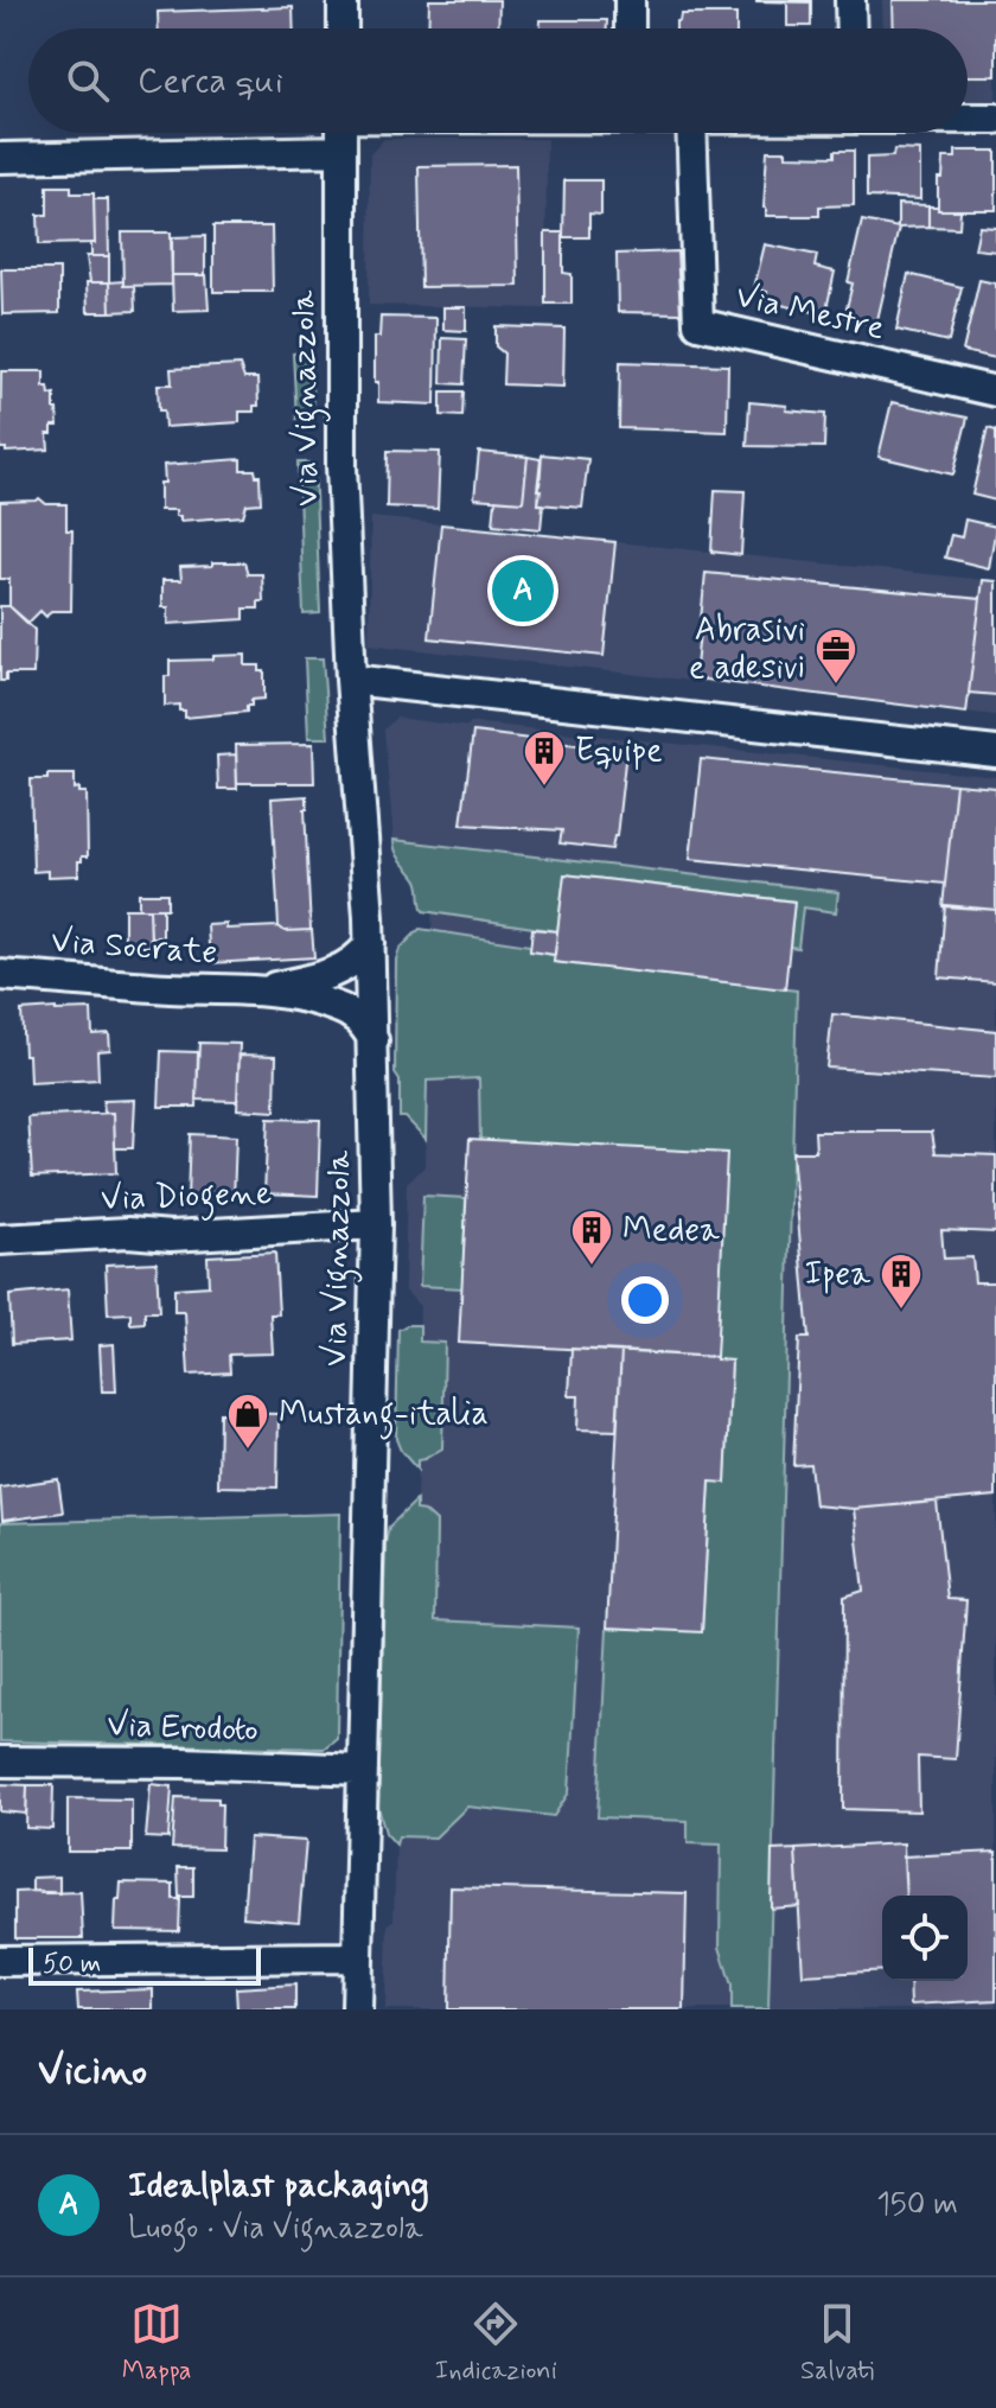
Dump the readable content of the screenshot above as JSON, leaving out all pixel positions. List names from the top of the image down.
{
  "streets": {
    "street": [
      "Via Mestre",
      "Via Vignazzola",
      "Via Socrate",
      "Via Diogene",
      "Via Erodoto"
    ]
  },
  "crossings": [
    ["Via Vignazzola", "Via Socrate"],
    ["Via Vignazzola", "Via Diogene"],
    ["Via Vignazzola", "Via Erodoto"]
  ],
  "places": {
    "office": ["Abrasivi e adesivi"],
    "building": ["Equipe", "Medea", "Ipea"],
    "shop": ["Mustang-italia"]
  },
  "scale_bar": "50 m",
  "page": {
    "search": "Cerca qui",
    "pins": "A",
    "scale": "50 m",
    "heading": "Vicino",
    "list": [
      {
        "mark": "A",
        "name": "Idealplast packaging",
        "note": "Luogo · Via Vignazzola",
        "value": "150 m"
      }
    ],
    "nav": ["Mappa", "Indicazioni", "Salvati"]
  }
}
